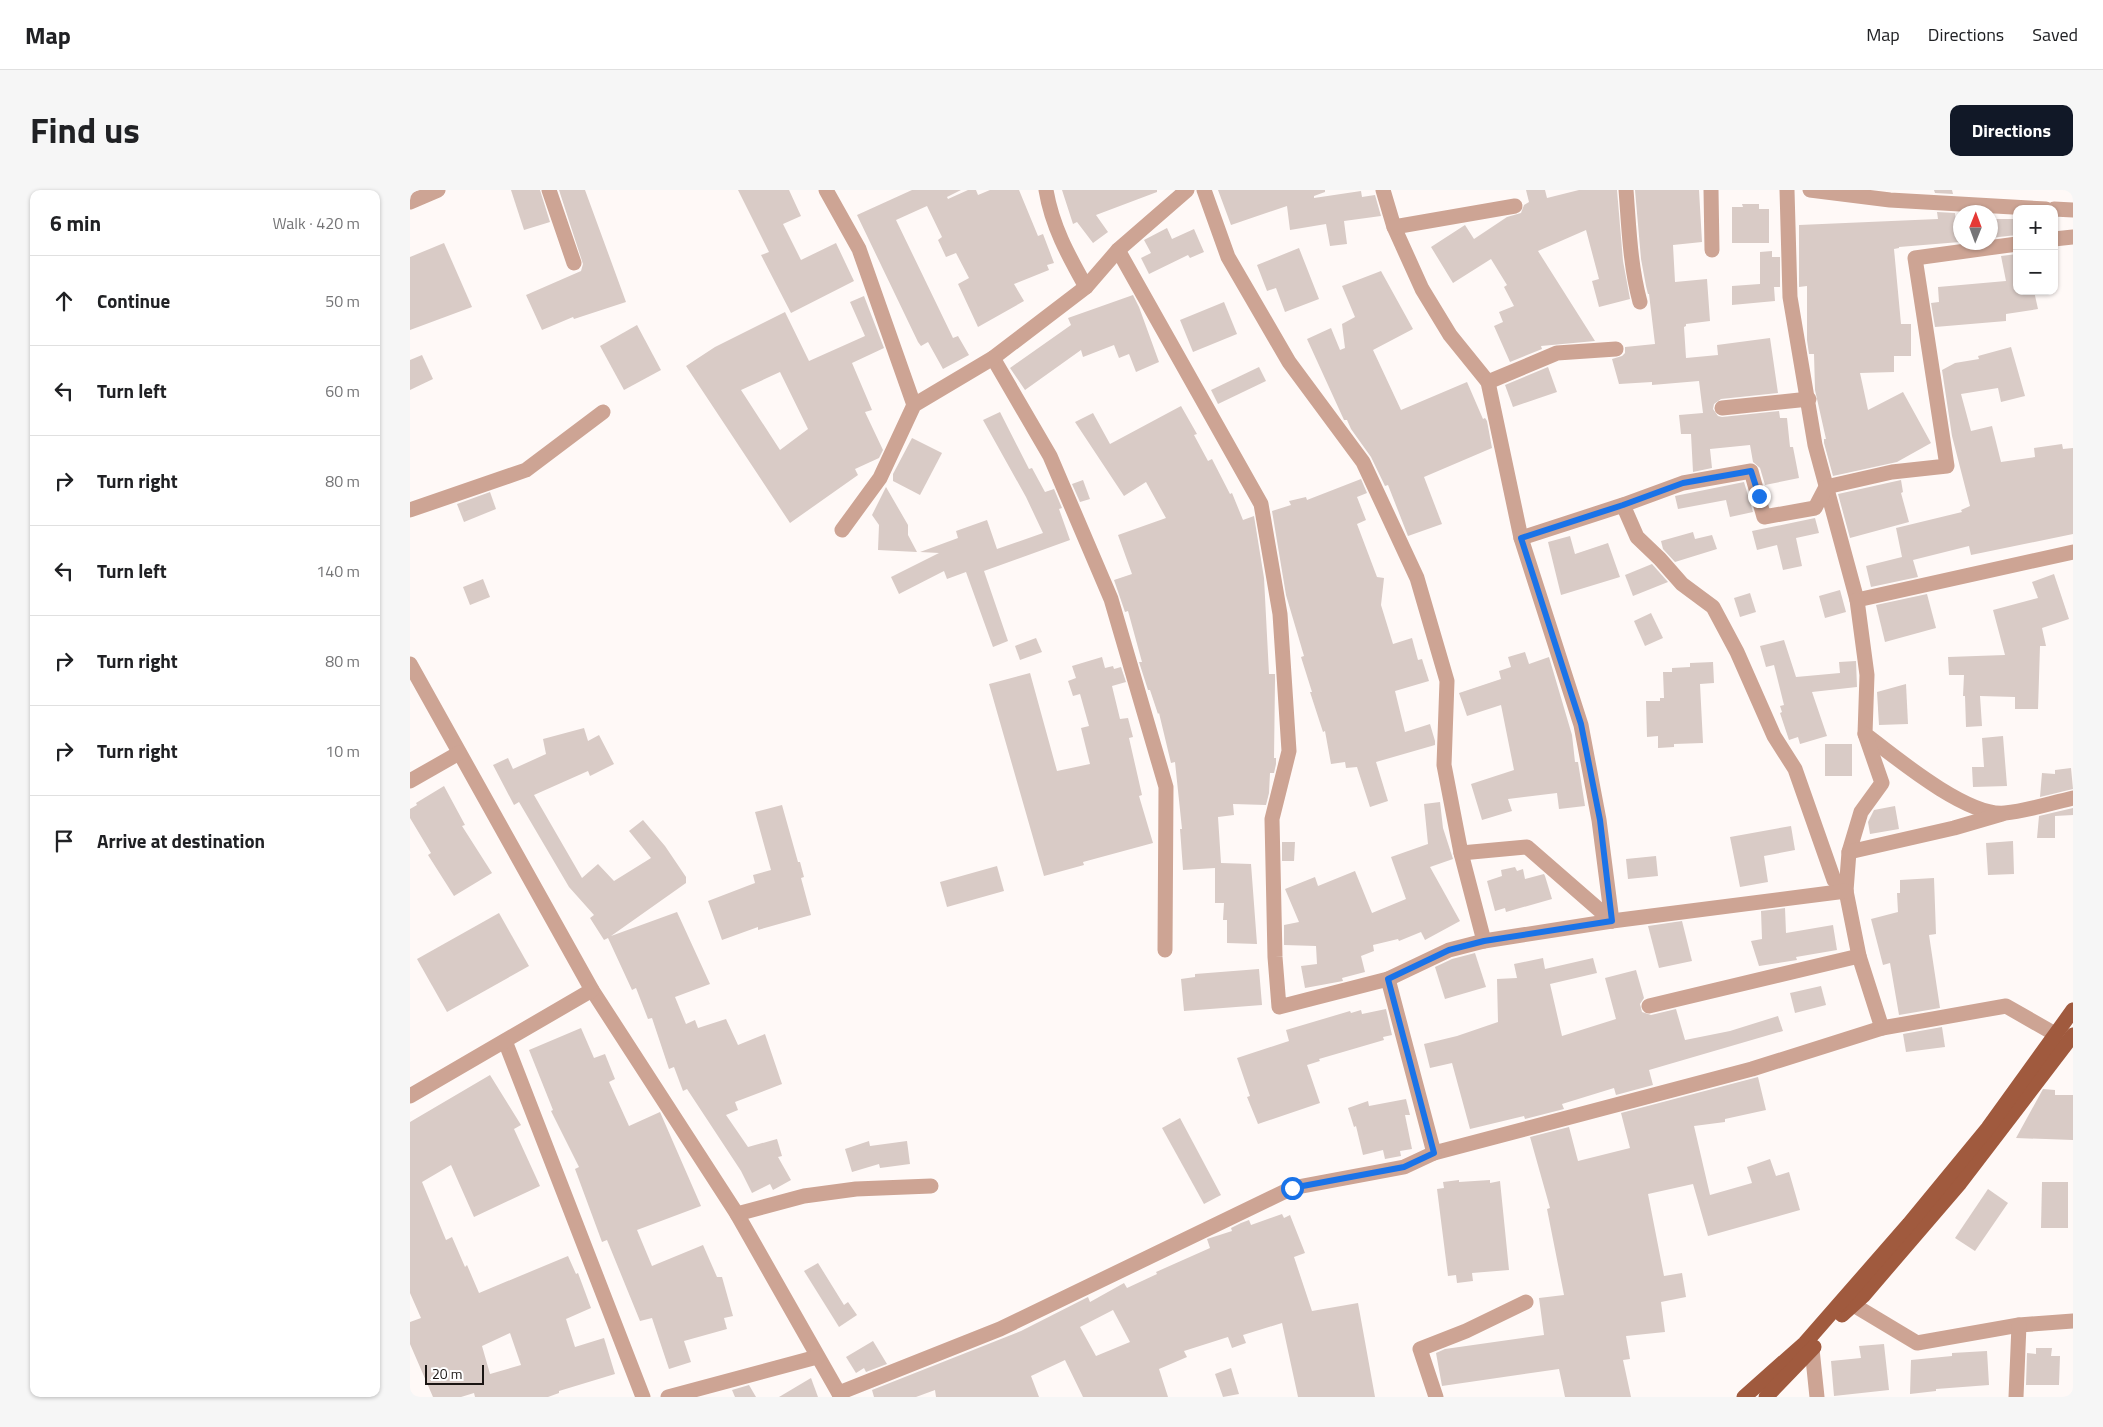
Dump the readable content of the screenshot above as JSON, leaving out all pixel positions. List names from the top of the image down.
{
  "scale_bar": "20 m",
  "north": "top",
  "page": {
    "header": "Map",
    "nav": ["Map", "Directions", "Saved"],
    "title": "Find us",
    "buttons": "Directions",
    "heading": ["6 min", "Walk · 420 m"],
    "map_buttons": ["+", "−"],
    "list": [
      ["Continue", "50 m"],
      ["Turn left", "60 m"],
      ["Turn right", "80 m"],
      ["Turn left", "140 m"],
      ["Turn right", "80 m"],
      ["Turn right", "10 m"],
      "Arrive at destination"
    ],
    "scale": "20 m"
  }
}
